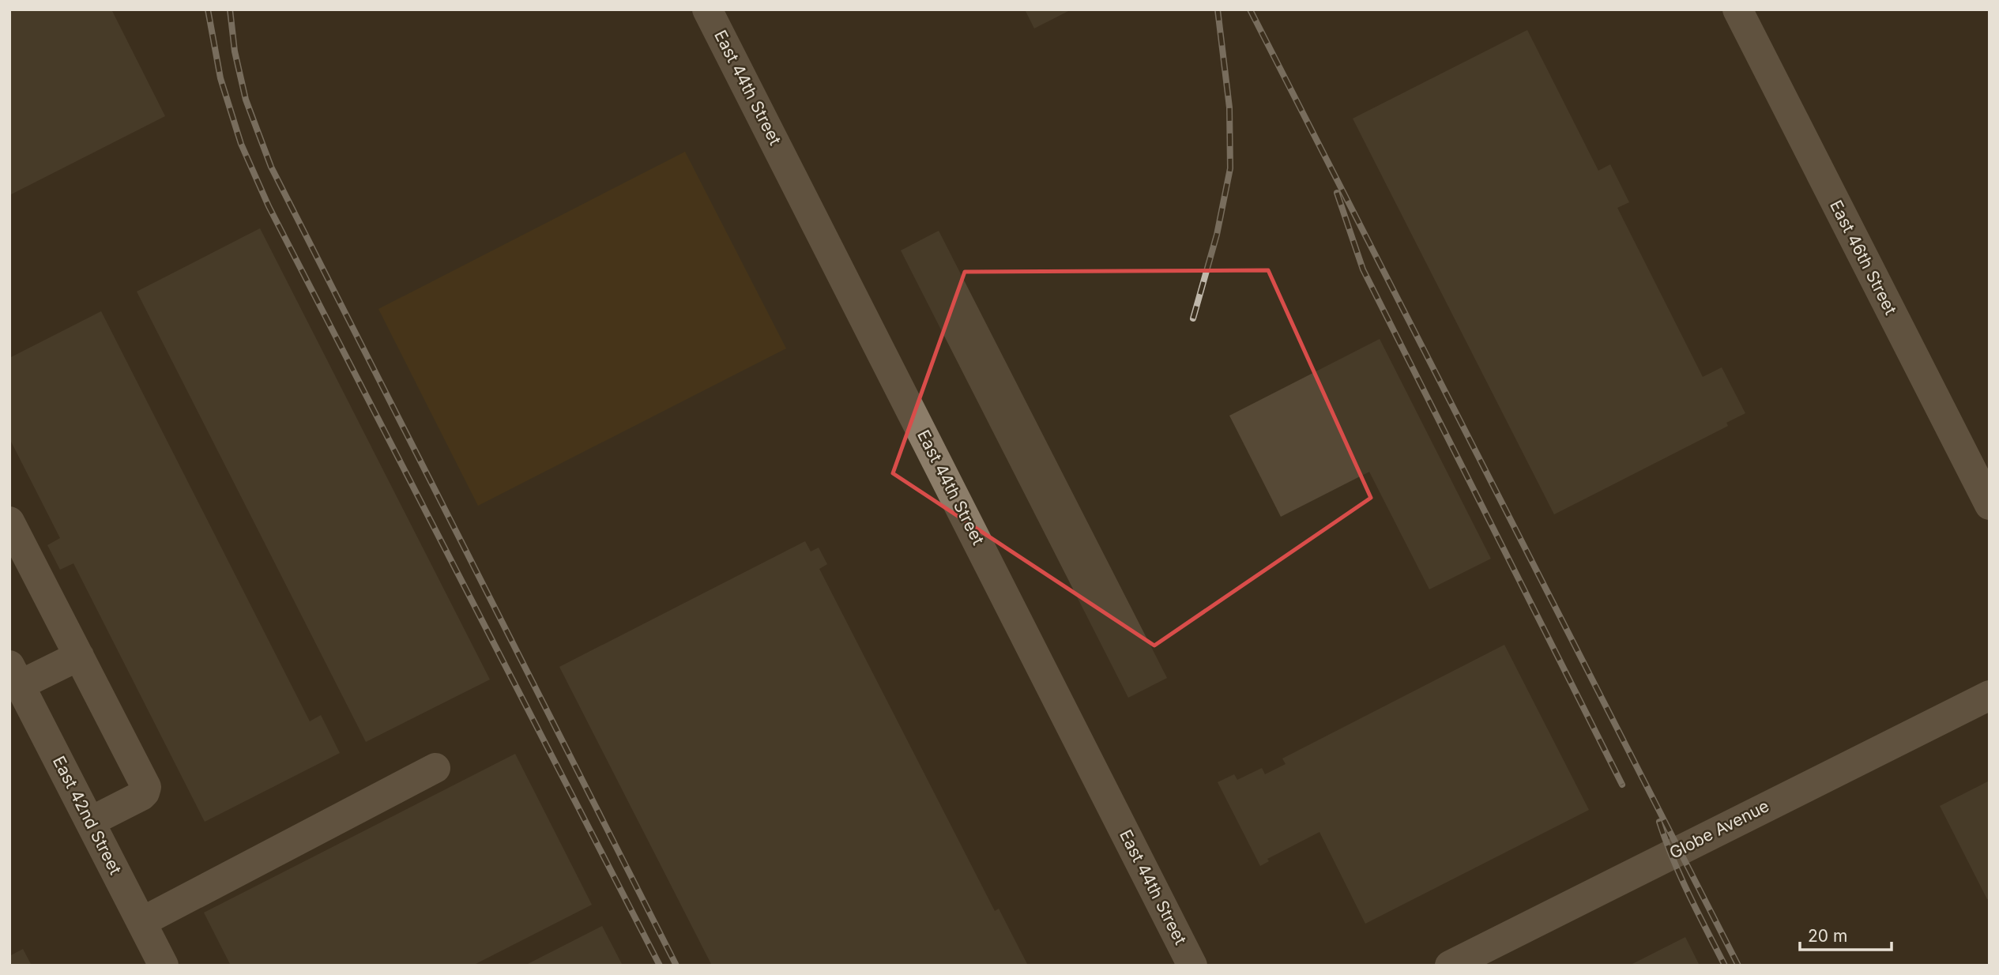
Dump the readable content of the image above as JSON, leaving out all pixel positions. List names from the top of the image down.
{
  "streets": {
    "street": [
      "East 44th Street",
      "East 46th Street",
      "East 42nd Street",
      "Globe Avenue"
    ]
  },
  "scale_bar": "20 m"
}
